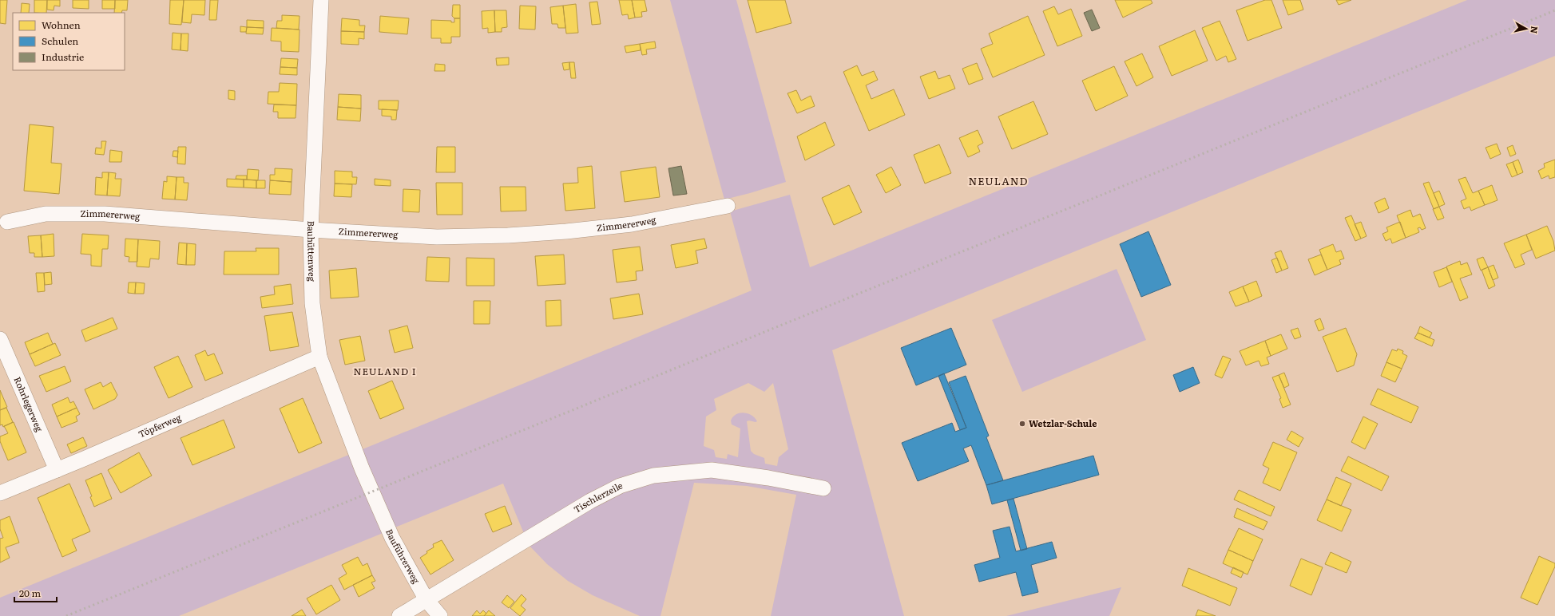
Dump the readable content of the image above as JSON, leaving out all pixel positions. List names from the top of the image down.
{
  "streets": {
    "street": [
      "Zimmererweg",
      "Bauhüttenweg",
      "Rohrlegerweg",
      "Töpferweg",
      "Tischlerzeile",
      "Bauführerweg"
    ]
  },
  "crossings": [
    ["Zimmererweg", "Bauhüttenweg"],
    ["Bauhüttenweg", "Töpferweg"],
    ["Bauhüttenweg", "Bauführerweg"],
    ["Rohrlegerweg", "Töpferweg"],
    ["Tischlerzeile", "Bauführerweg"]
  ],
  "districts": ["NEULAND", "NEULAND I"],
  "places": ["Wetzlar-Schule"],
  "legend": ["Wohnen", "Schulen", "Industrie"],
  "scale_bar": "20 m",
  "north": "right"
}
